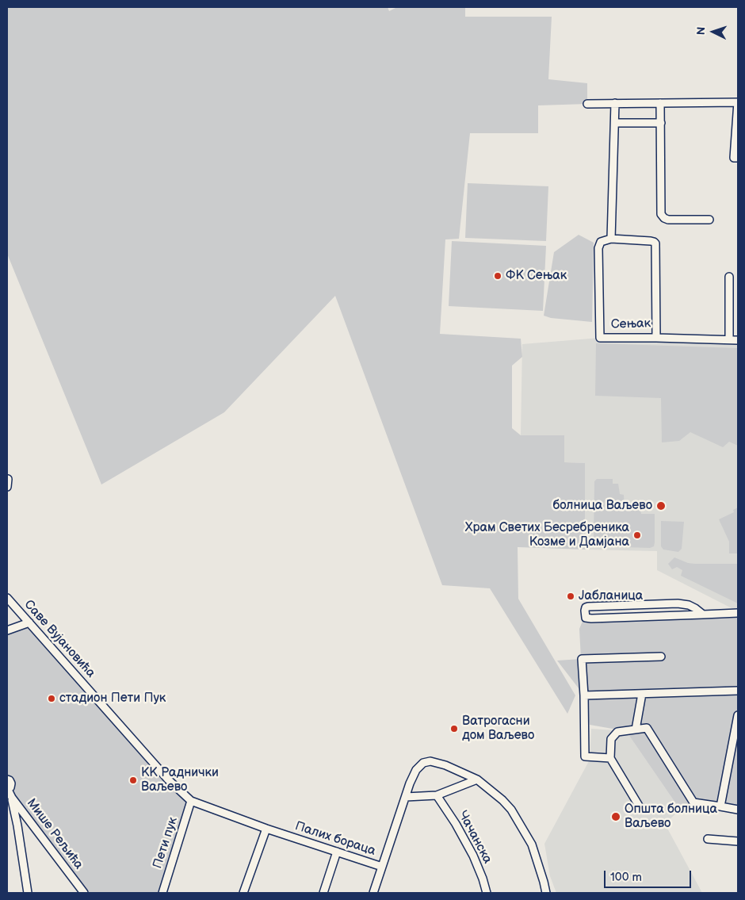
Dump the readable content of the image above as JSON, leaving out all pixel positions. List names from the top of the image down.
{
  "streets": {
    "street": [
      "Сењак",
      "Саве Вујановића",
      "Мише Рељића",
      "Чачанска",
      "Палих бораца",
      "Пети пук"
    ]
  },
  "crossings": [
    ["Саве Вујановића", "Палих бораца"],
    ["Саве Вујановића", "Пети пук"],
    ["Палих бораца", "Пети пук"]
  ],
  "places": [
    "ФК Сењак",
    "болница Ваљево",
    "Храм Светих Бесребреника Козме и Дамјана",
    "Јабланица",
    "стадион Пети Пук",
    "Ватрогасни дом Ваљево",
    "КК Раднички Ваљево",
    "Општа болница Ваљево"
  ],
  "scale_bar": "100 m",
  "north": "left"
}
